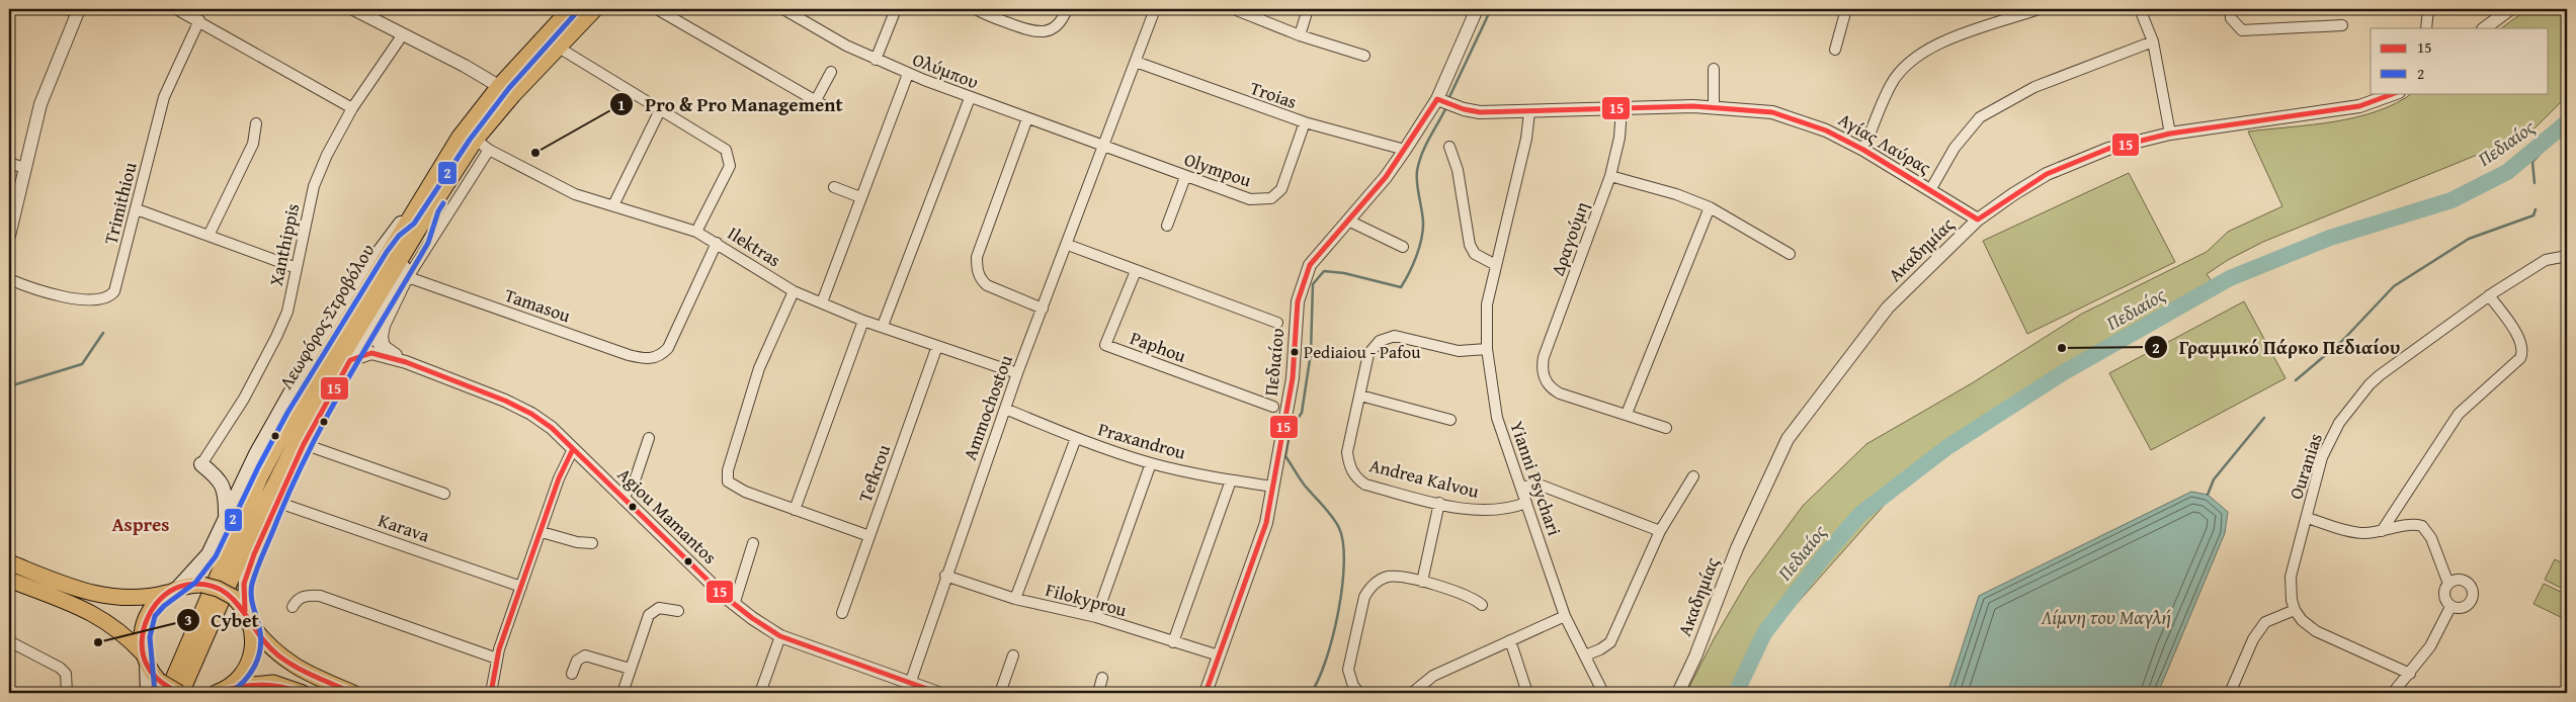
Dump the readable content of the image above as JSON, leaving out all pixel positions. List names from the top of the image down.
{
  "streets": {
    "main road": ["Λεωφόρος Στροβόλου"],
    "street": [
      "Ολύμπου",
      "Troias",
      "Αγίας Λαύρας",
      "Olympou",
      "Trimithiou",
      "Δραγούμη",
      "Xanthippis",
      "Ilektras",
      "Ακαδημίας",
      "Tamasou",
      "Paphou",
      "Πεδιαίου",
      "Ammochostou",
      "Praxandrou",
      "Ouranias",
      "Tefkrou",
      "Andrea Kalvou",
      "Yianni Psychari",
      "Agiou Mamantos",
      "Karava",
      "Filokyprou"
    ]
  },
  "crossings": [
    ["Ολύμπου", "Olympou"],
    ["Ολύμπου", "Ammochostou"],
    ["Troias", "Olympou"],
    ["Troias", "Πεδιαίου"],
    ["Troias", "Ammochostou"],
    ["Αγίας Λαύρας", "Δραγούμη"],
    ["Αγίας Λαύρας", "Ακαδημίας"],
    ["Αγίας Λαύρας", "Πεδιαίου"],
    ["Αγίας Λαύρας", "Yianni Psychari"],
    ["Olympou", "Ammochostou"],
    ["Ilektras", "Tamasou"],
    ["Ilektras", "Λεωφόρος Στροβόλου"],
    ["Ilektras", "Ammochostou"],
    ["Ilektras", "Tefkrou"],
    ["Πεδιαίου", "Praxandrou"],
    ["Πεδιαίου", "Filokyprou"],
    ["Ammochostou", "Praxandrou"],
    ["Ammochostou", "Agiou Mamantos"],
    ["Ammochostou", "Filokyprou"],
    ["Andrea Kalvou", "Yianni Psychari"]
  ],
  "districts": ["Aspres"],
  "water": ["Πεδιαίος", "Λίμνη του Μαγλή"],
  "places": [
    "Pro & Pro Management",
    "Γραμμικό Πάρκο Πεδιαίου",
    "Pediaiou - Pafou",
    "Cybet"
  ],
  "lines": ["transit line 2", "transit line 15"],
  "legend": ["15", "2"]
}
